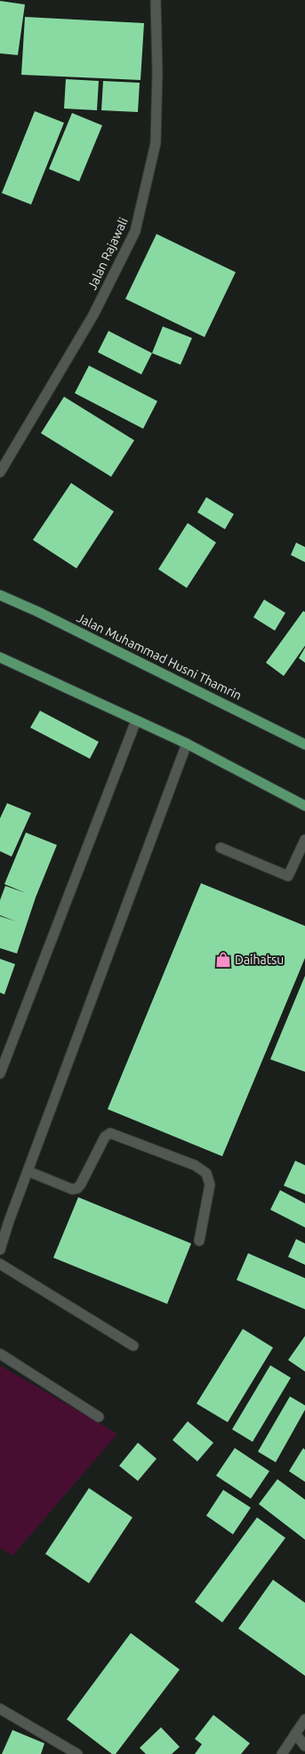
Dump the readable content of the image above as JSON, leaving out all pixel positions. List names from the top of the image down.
{
  "streets": {
    "main road": ["Jalan Muhammad Husni Thamrin"],
    "street": ["Jalan Rajawali"]
  },
  "places": {
    "shop": ["Daihatsu"]
  }
}
